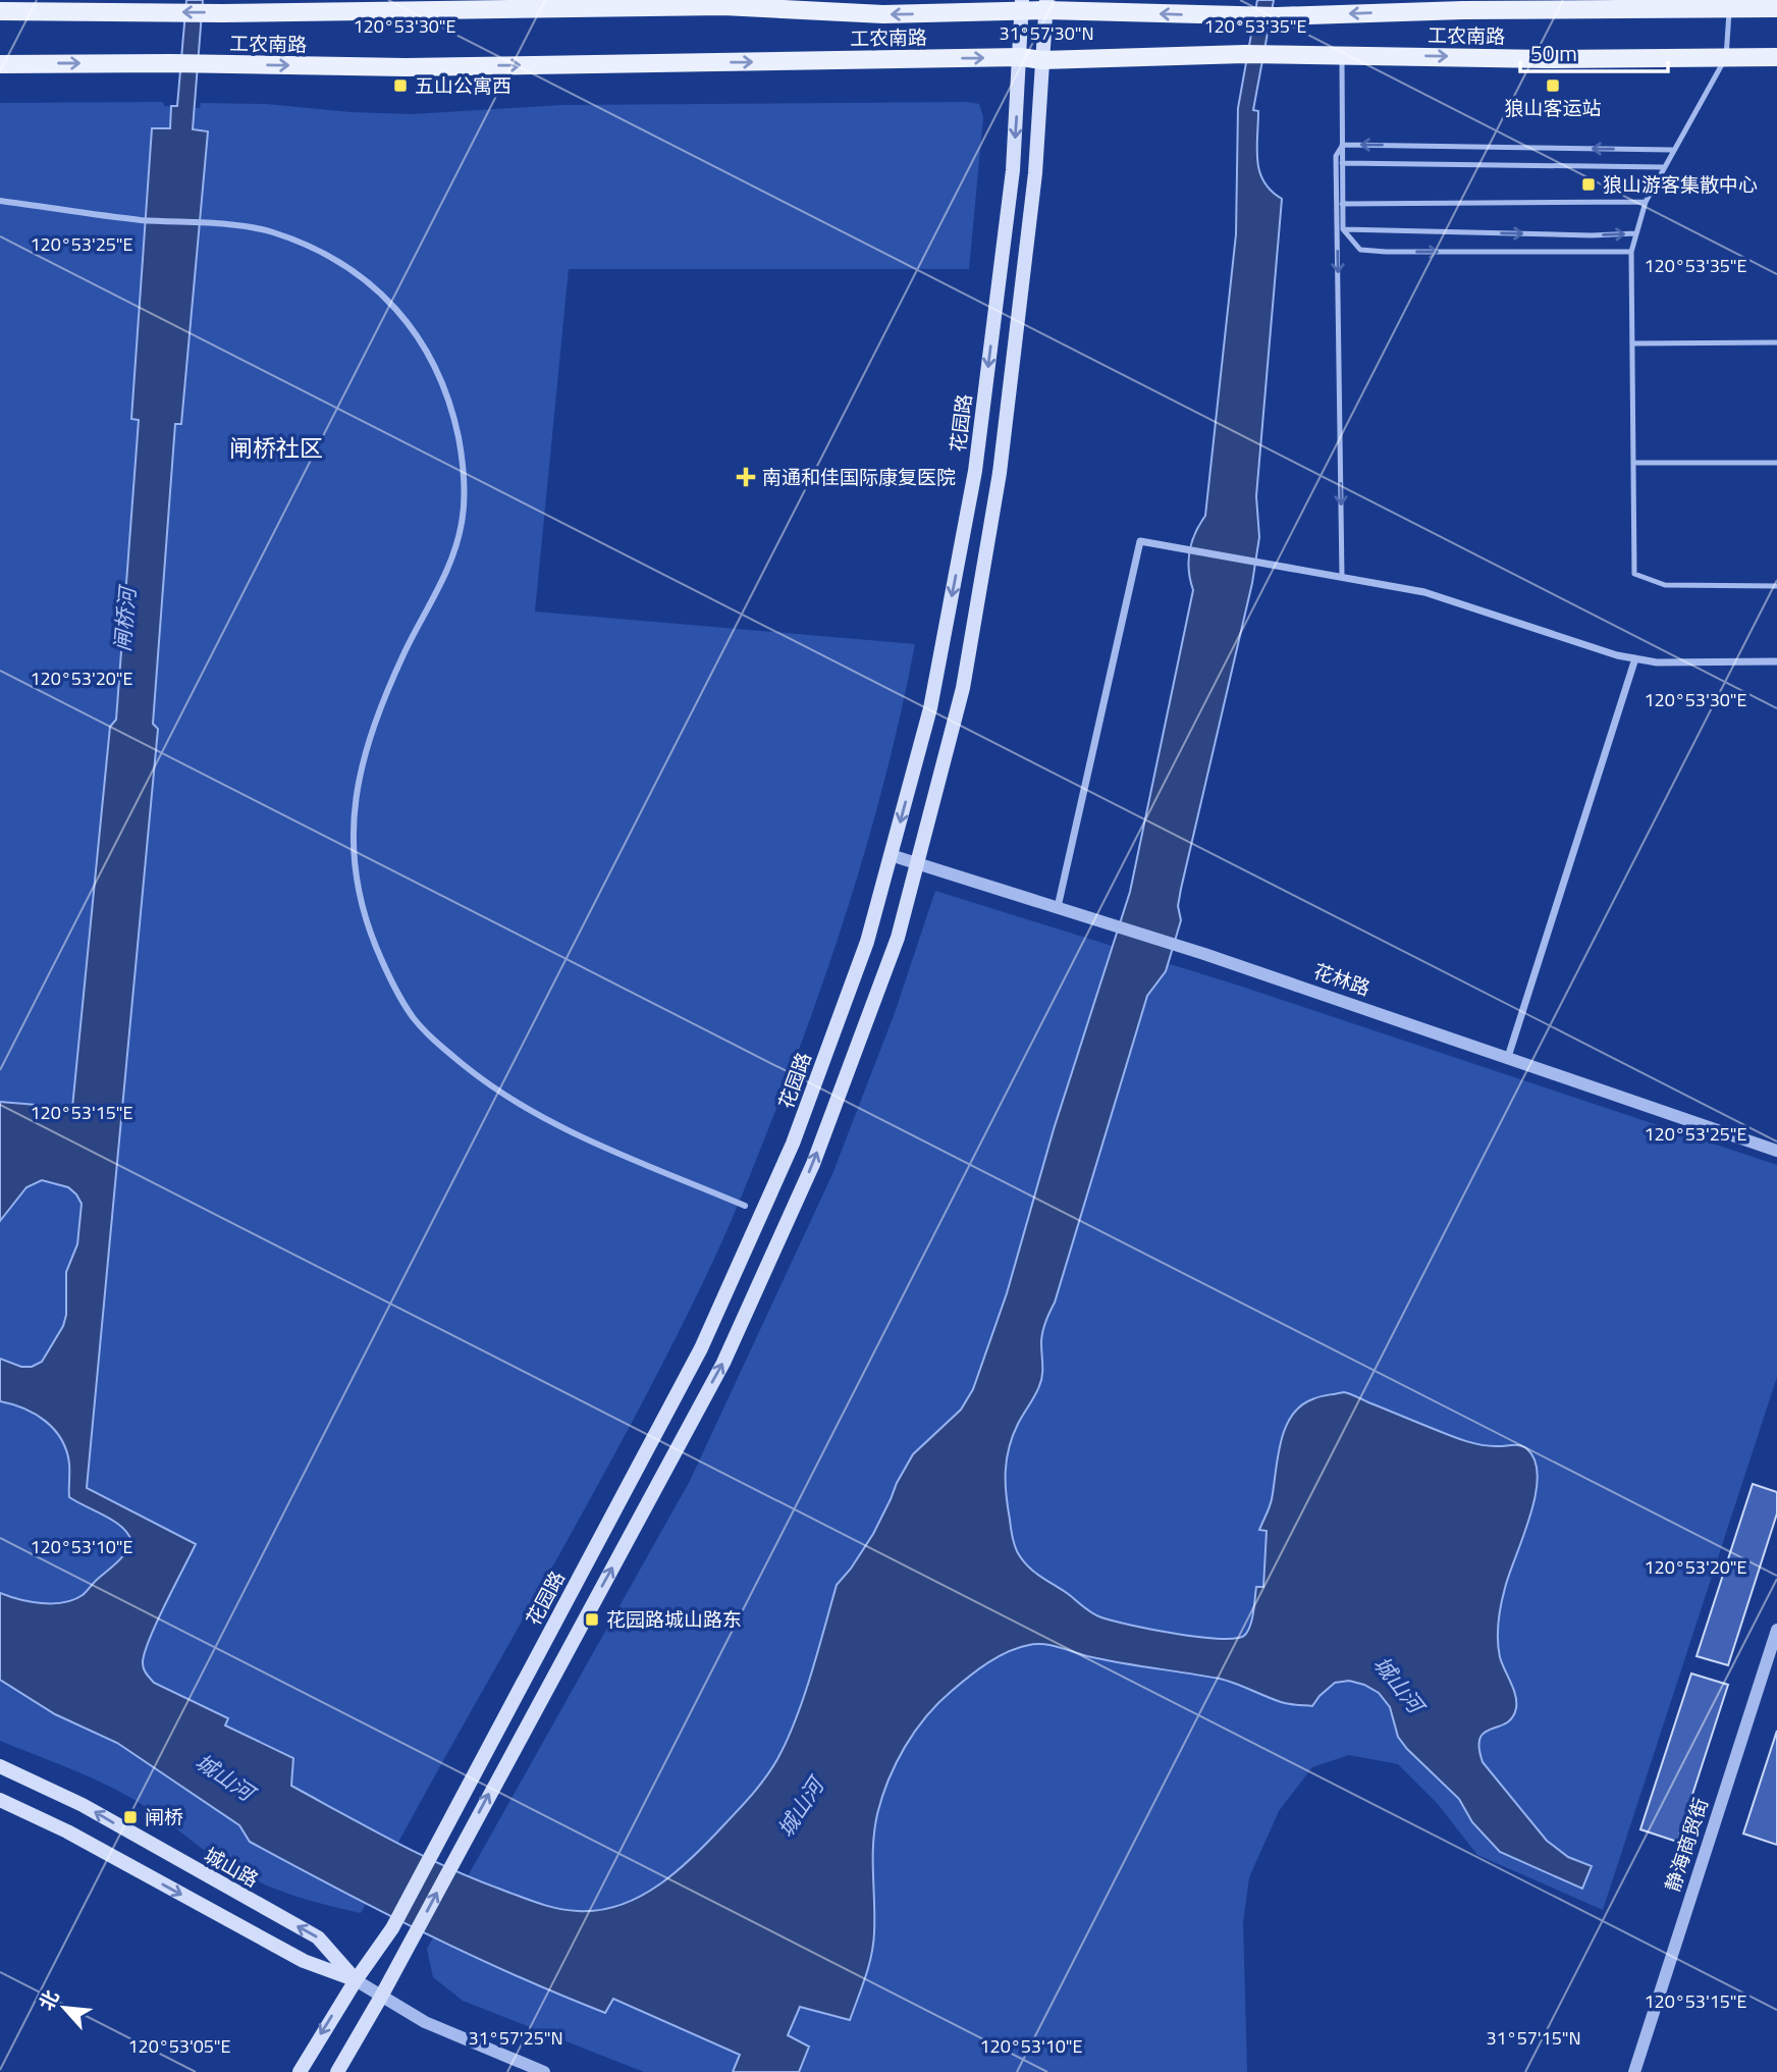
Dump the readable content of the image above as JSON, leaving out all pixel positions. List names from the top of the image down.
{
  "streets": {
    "main road": ["工农南路", "花园路", "城山路"],
    "street": ["花林路", "静海商贸街"]
  },
  "crossings": [
    ["工农南路", "花园路"],
    ["花园路", "花林路"],
    ["花园路", "城山路"]
  ],
  "districts": ["闸桥社区"],
  "water": ["闸桥河", "城山河"],
  "places": {
    "transit": [
      "五山公寓西",
      "狼山客运站",
      "狼山游客集散中心",
      "花园路城山路东",
      "闸桥"
    ],
    "health": ["南通和佳国际康复医院"]
  },
  "scale_bar": "50 m",
  "north": "top left",
  "coordinates": [
    "120°53'30\"E",
    "120°53'35\"E",
    "31°57'30\"N",
    "120°53'25\"E",
    "120°53'20\"E",
    "120°53'15\"E",
    "120°53'10\"E",
    "31°57'25\"N",
    "31°57'15\"N",
    "120°53'05\"E"
  ]
}
